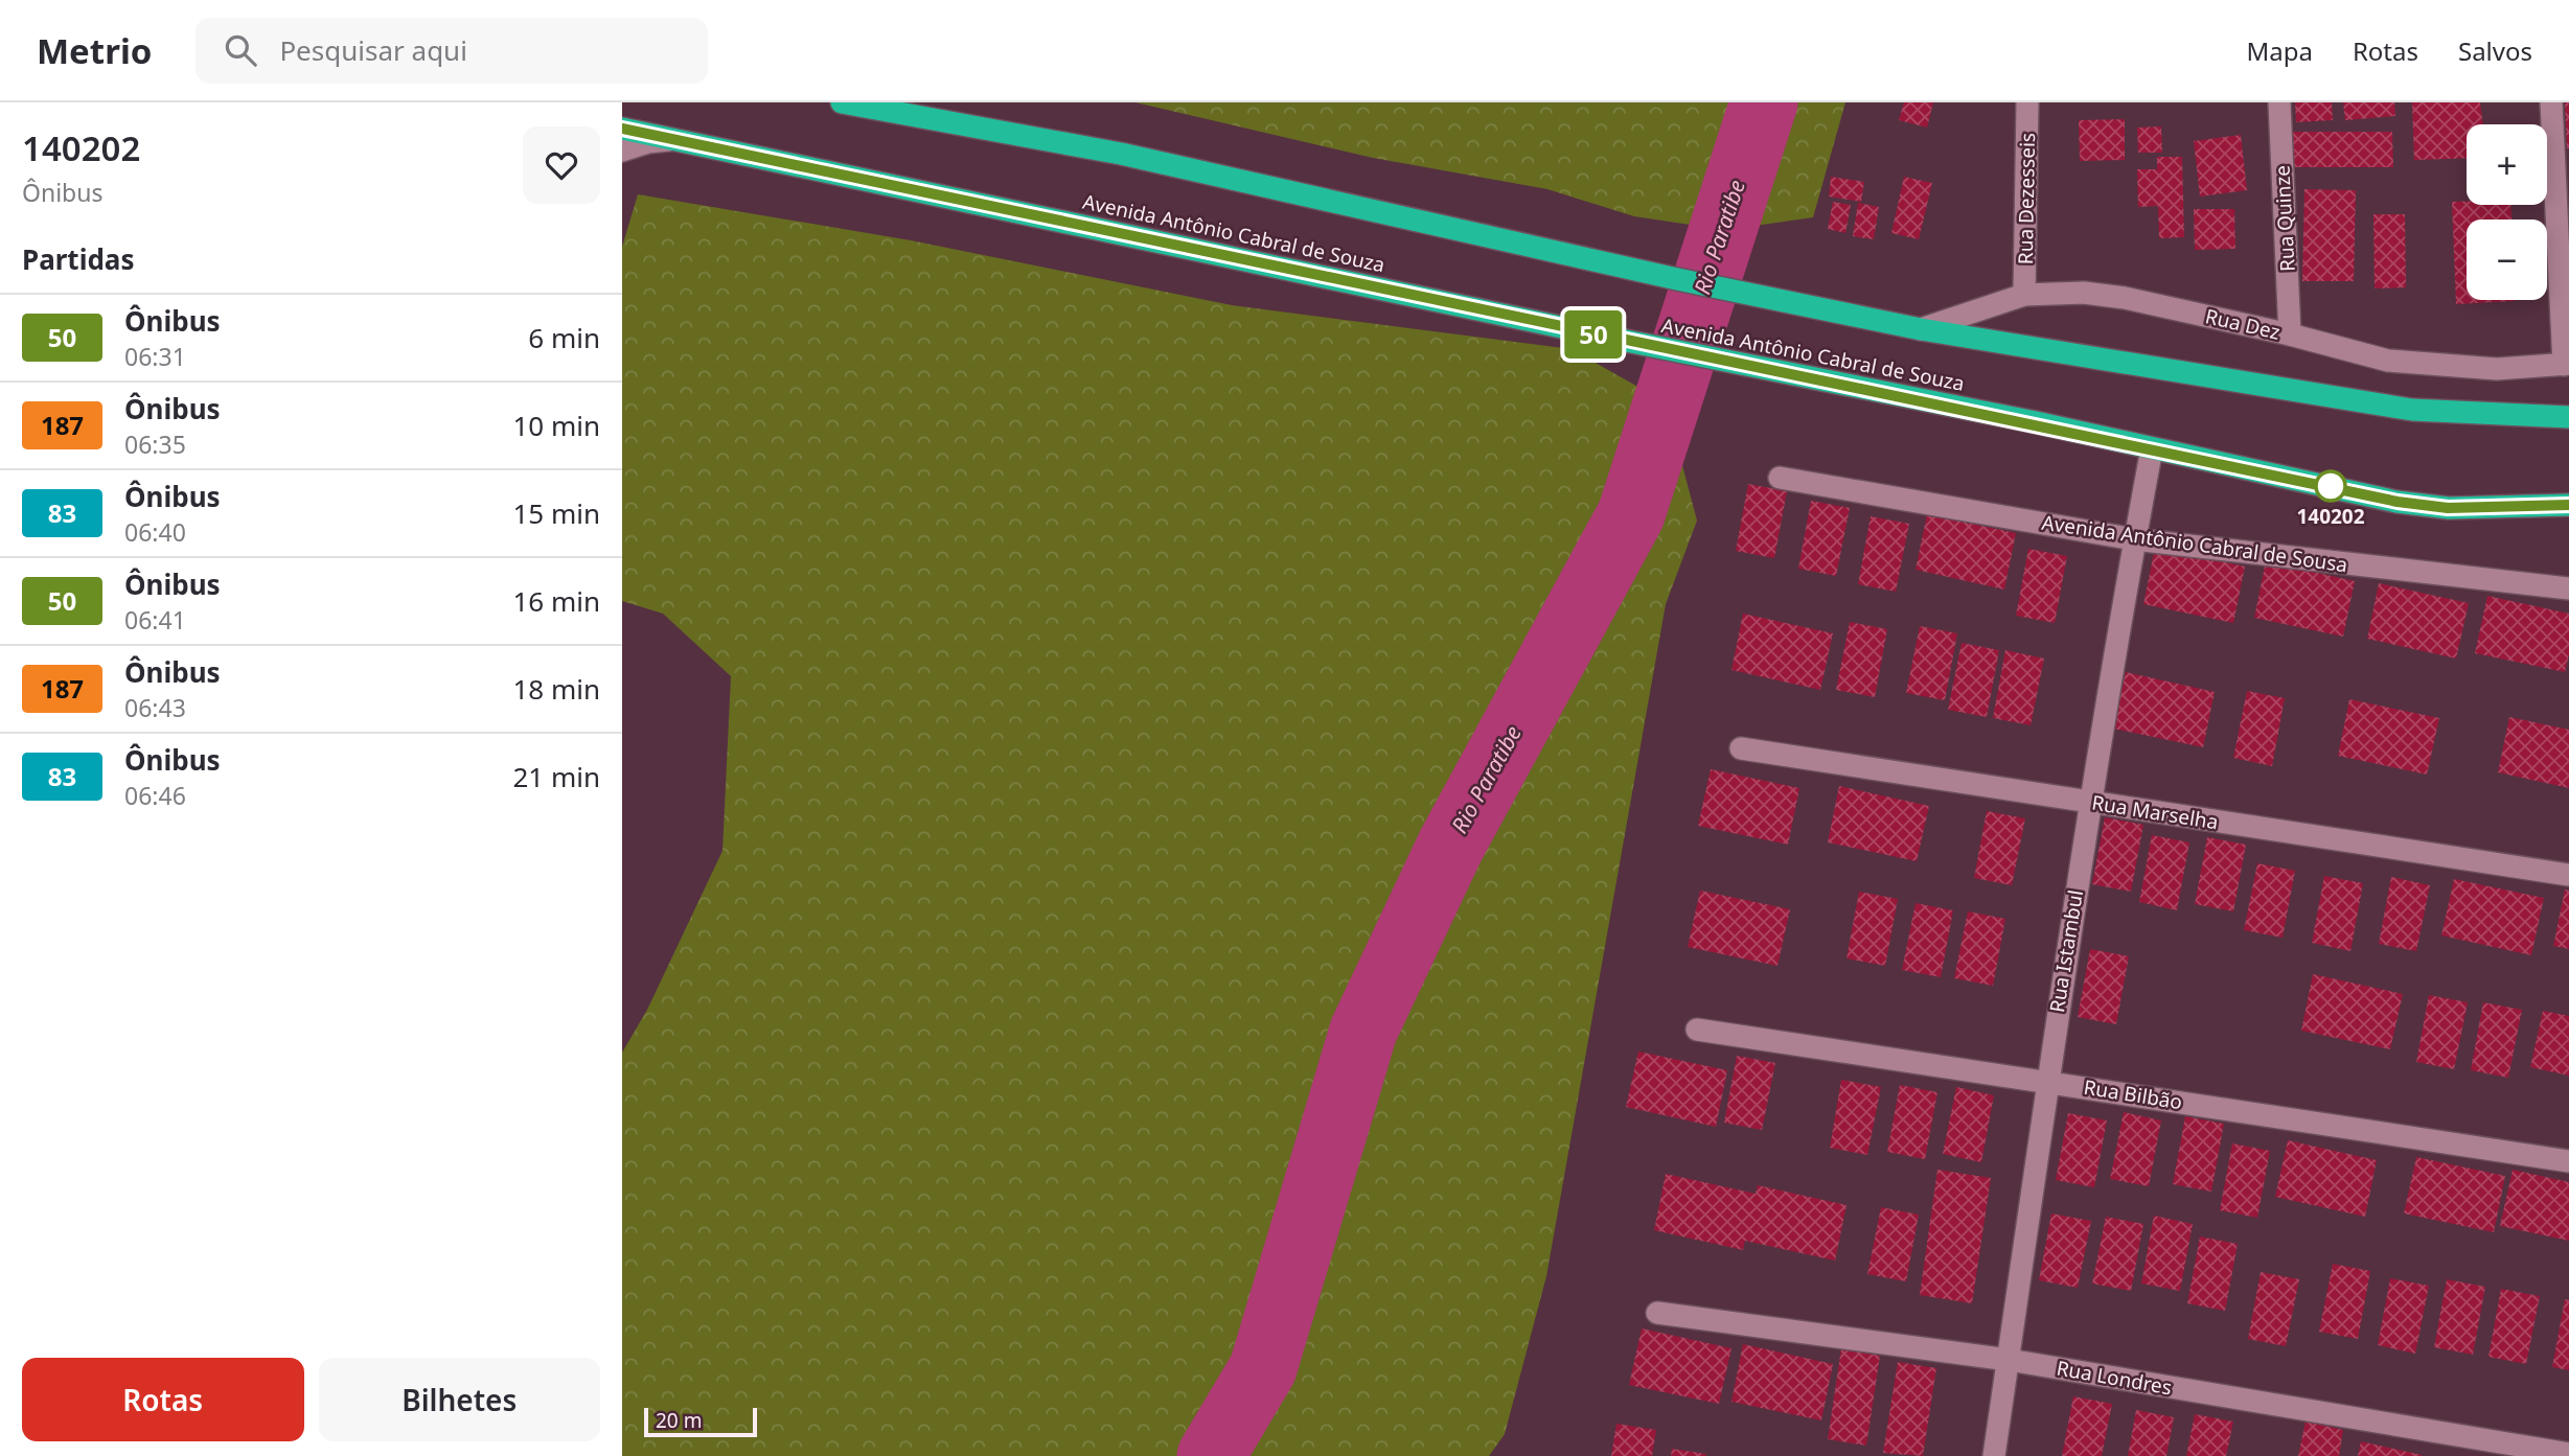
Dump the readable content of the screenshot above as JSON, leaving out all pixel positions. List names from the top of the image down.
{
  "streets": {
    "highway": ["Avenida Antônio Cabral de Souza"],
    "street": [
      "Rua Dezesseis",
      "Rua Quinze",
      "Rua Dez",
      "Avenida Antônio Cabral de Sousa",
      "Rua Marselha",
      "Rua Istambul",
      "Rua Bilbão",
      "Rua Londres"
    ]
  },
  "crossings": [
    ["Rua Dezesseis", "Rua Dez"],
    ["Rua Quinze", "Rua Dez"],
    ["Avenida Antônio Cabral de Souza", "Rua Istambul"],
    ["Avenida Antônio Cabral de Sousa", "Rua Istambul"],
    ["Rua Marselha", "Rua Istambul"],
    ["Rua Istambul", "Rua Bilbão"],
    ["Rua Istambul", "Rua Londres"]
  ],
  "water": ["Rio Paratibe"],
  "places": ["140202"],
  "lines": ["bus line 50"],
  "scale_bar": "20 m",
  "page": {
    "header": "Metrio",
    "search": "Pesquisar aqui",
    "nav": ["Mapa", "Rotas", "Salvos"],
    "heading": [
      ["140202", "Ônibus"],
      "Partidas"
    ],
    "on_map": "50",
    "map_buttons": ["+", "−"],
    "list": [
      {
        "mark": "50",
        "name": "Ônibus",
        "note": "06:31",
        "value": "6 min"
      },
      {
        "mark": "187",
        "name": "Ônibus",
        "note": "06:35",
        "value": "10 min"
      },
      {
        "mark": "83",
        "name": "Ônibus",
        "note": "06:40",
        "value": "15 min"
      },
      {
        "mark": "50",
        "name": "Ônibus",
        "note": "06:41",
        "value": "16 min"
      },
      {
        "mark": "187",
        "name": "Ônibus",
        "note": "06:43",
        "value": "18 min"
      },
      {
        "mark": "83",
        "name": "Ônibus",
        "note": "06:46",
        "value": "21 min"
      }
    ],
    "buttons": ["Rotas", "Bilhetes"],
    "scale": "20 m"
  }
}
